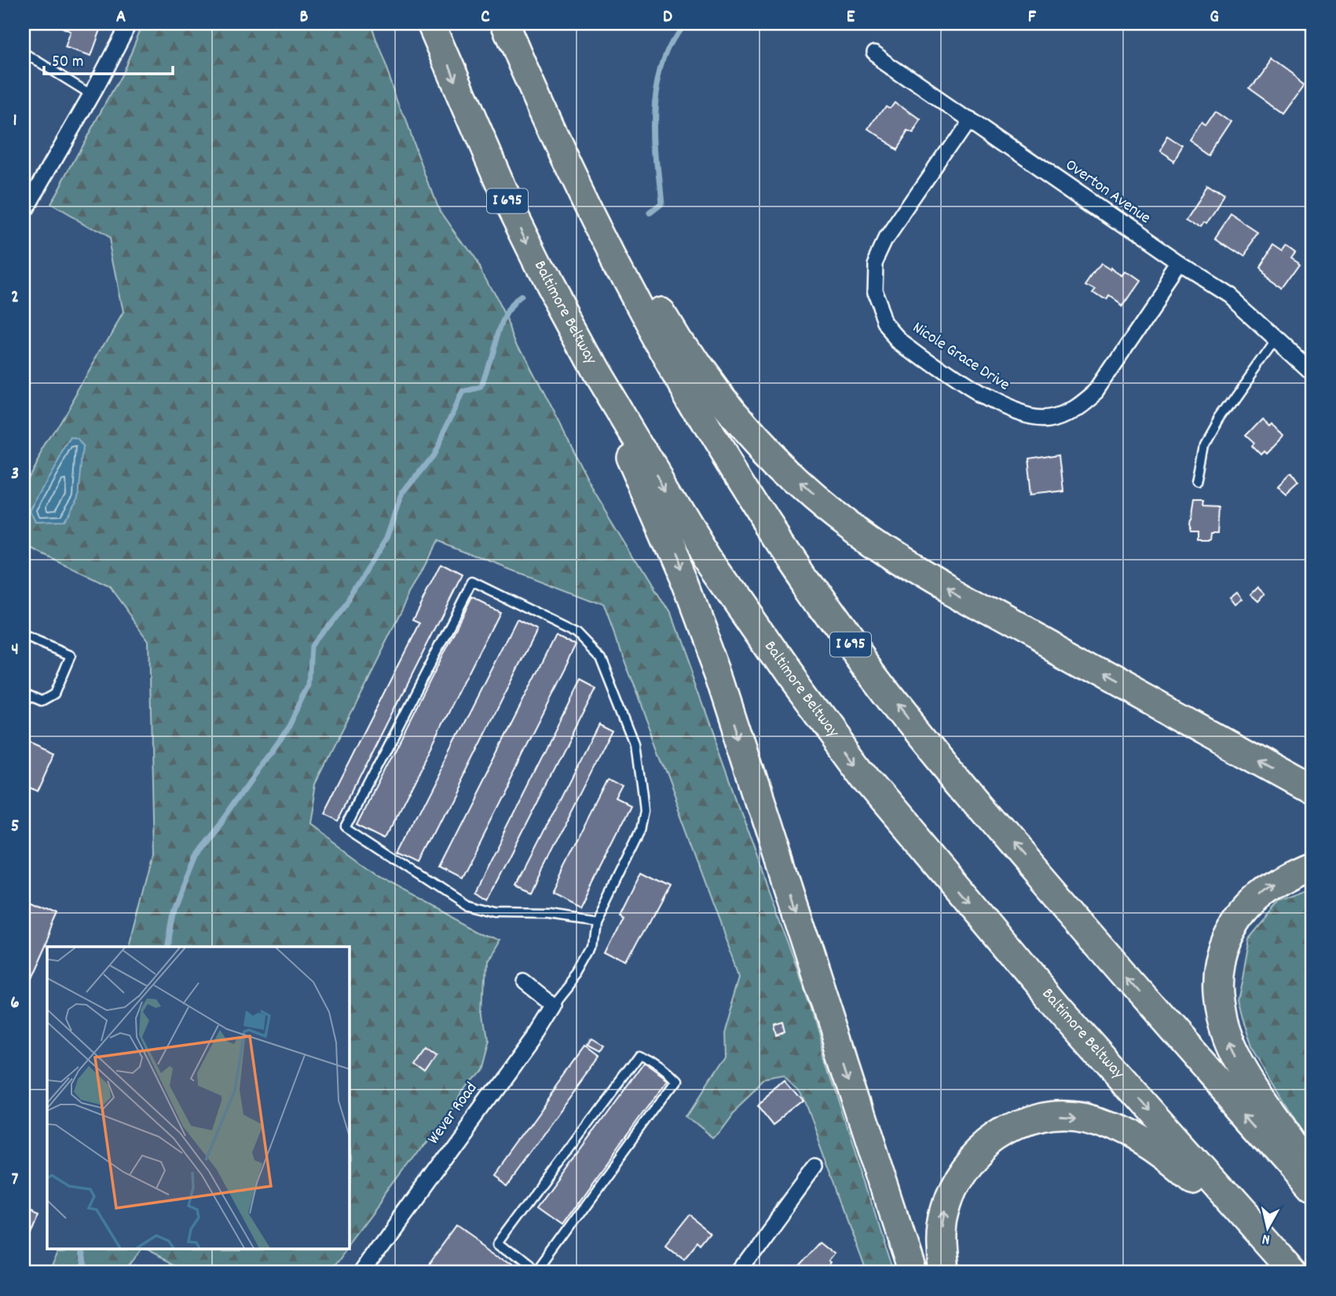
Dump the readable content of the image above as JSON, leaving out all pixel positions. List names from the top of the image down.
{
  "streets": {
    "highway": ["I 695", "Baltimore Beltway"],
    "street": ["Overton Avenue", "Nicole Grace Drive", "Wever Road"]
  },
  "crossings": [
    ["Overton Avenue", "Nicole Grace Drive"]
  ],
  "scale_bar": "50 m",
  "north": "bottom",
  "grid": {
    "columns": [
      "A",
      "B",
      "C",
      "D",
      "E",
      "F",
      "G"
    ],
    "rows": [
      "1",
      "2",
      "3",
      "4",
      "5",
      "6",
      "7"
    ]
  }
}
